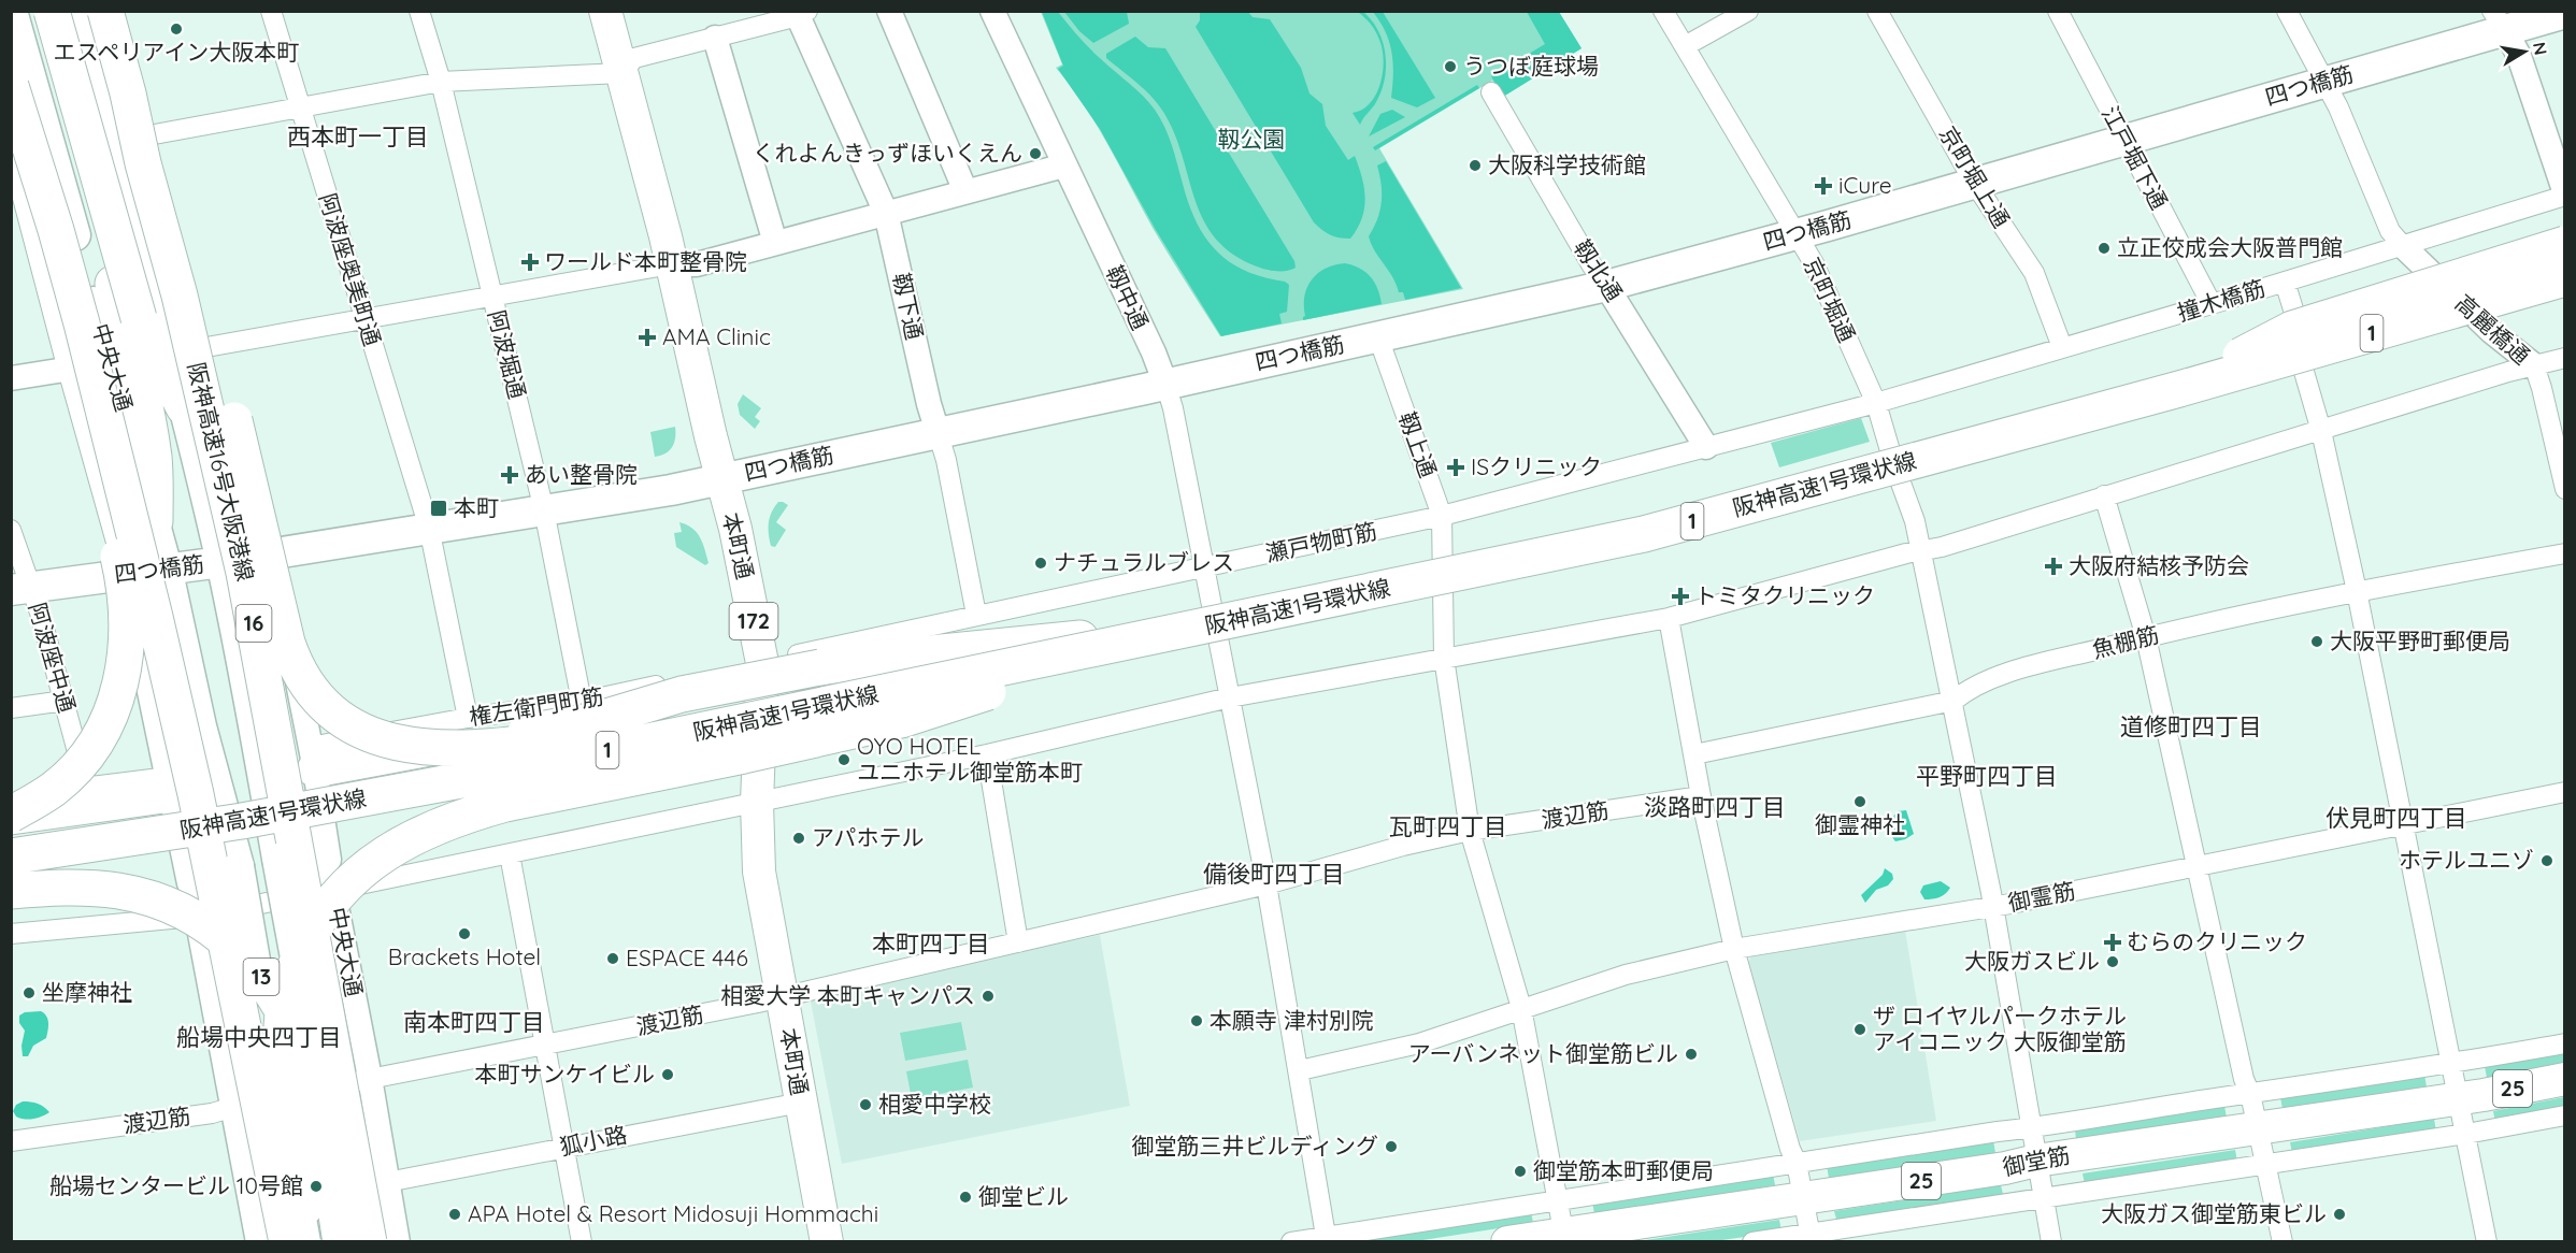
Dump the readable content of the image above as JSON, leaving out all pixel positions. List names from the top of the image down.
{
  "streets": {
    "highway": [
      "1",
      "阪神高速16号大阪港線",
      "阪神高速1号環状線",
      "本町通",
      "172",
      "16",
      "13",
      "25",
      "御堂筋"
    ],
    "main road": ["四つ橋筋", "中央大通"],
    "street": [
      "江戸堀下通",
      "京町堀上通",
      "阿波座奥美町通",
      "靱北通",
      "靱中通",
      "京町堀通",
      "撞木橋筋",
      "靱下通",
      "高麗橋通",
      "阿波堀通",
      "靱上通",
      "瀬戸物町筋",
      "魚棚筋",
      "阿波座中通",
      "権左衛門町筋",
      "渡辺筋",
      "御霊筋",
      "狐小路"
    ]
  },
  "crossings": [
    ["四つ橋筋", "江戸堀下通"],
    ["四つ橋筋", "京町堀上通"],
    ["四つ橋筋", "阿波座奥美町通"],
    ["四つ橋筋", "靱北通"],
    ["四つ橋筋", "靱中通"],
    ["四つ橋筋", "京町堀通"],
    ["四つ橋筋", "靱下通"],
    ["四つ橋筋", "阿波堀通"],
    ["四つ橋筋", "中央大通"],
    ["四つ橋筋", "靱上通"],
    ["四つ橋筋", "本町通"],
    ["四つ橋筋", "阿波座中通"],
    ["江戸堀下通", "撞木橋筋"],
    ["京町堀上通", "撞木橋筋"],
    ["阿波座奥美町通", "権左衛門町筋"],
    ["靱北通", "瀬戸物町筋"],
    ["靱中通", "阪神高速1号環状線"],
    ["靱中通", "瀬戸物町筋"],
    ["靱中通", "渡辺筋"],
    ["靱中通", "御霊筋"],
    ["京町堀通", "撞木橋筋"],
    ["京町堀通", "瀬戸物町筋"],
    ["京町堀通", "魚棚筋"],
    ["京町堀通", "御霊筋"],
    ["京町堀通", "御堂筋"],
    ["撞木橋筋", "高麗橋通"],
    ["撞木橋筋", "瀬戸物町筋"],
    ["靱下通", "瀬戸物町筋"],
    ["1", "阪神高速1号環状線"],
    ["阿波堀通", "権左衛門町筋"],
    ["中央大通", "渡辺筋"],
    ["中央大通", "狐小路"],
    ["靱上通", "瀬戸物町筋"],
    ["靱上通", "渡辺筋"],
    ["靱上通", "御霊筋"],
    ["靱上通", "御堂筋"],
    ["瀬戸物町筋", "本町通"],
    ["瀬戸物町筋", "権左衛門町筋"],
    ["本町通", "権左衛門町筋"],
    ["本町通", "渡辺筋"],
    ["本町通", "狐小路"]
  ],
  "districts": [
    "西本町一丁目",
    "道修町四丁目",
    "平野町四丁目",
    "淡路町四丁目",
    "伏見町四丁目",
    "瓦町四丁目",
    "備後町四丁目",
    "本町四丁目",
    "南本町四丁目",
    "船場中央四丁目"
  ],
  "parks": ["靱公園"],
  "places": {
    "other": [
      "エスペリアイン大阪本町",
      "うつぼ庭球場",
      "くれよんきっずほいくえん",
      "大阪科学技術館",
      "立正佼成会大阪普門館",
      "ナチュラルブレス",
      "大阪平野町郵便局",
      "OYO HOTEL ユニホテル御堂筋本町",
      "御霊神社",
      "アパホテル",
      "ホテルユニゾ",
      "Brackets Hotel",
      "ESPACE 446",
      "大阪ガスビル",
      "坐摩神社",
      "相愛大学 本町キャンパス",
      "本願寺 津村別院",
      "ザ ロイヤルパークホテル アイコニック 大阪御堂筋",
      "アーバンネット御堂筋ビル",
      "本町サンケイビル",
      "相愛中学校",
      "御堂筋三井ビルディング",
      "御堂筋本町郵便局",
      "船場センタービル 10号館",
      "御堂ビル",
      "APA Hotel & Resort Midosuji Hommachi",
      "大阪ガス御堂筋東ビル"
    ],
    "health": [
      "iCure",
      "ワールド本町整骨院",
      "AMA Clinic",
      "ISクリニック",
      "あい整骨院",
      "大阪府結核予防会",
      "トミタクリニック",
      "むらのクリニック"
    ],
    "transit": ["本町"]
  },
  "north": "right"
}
